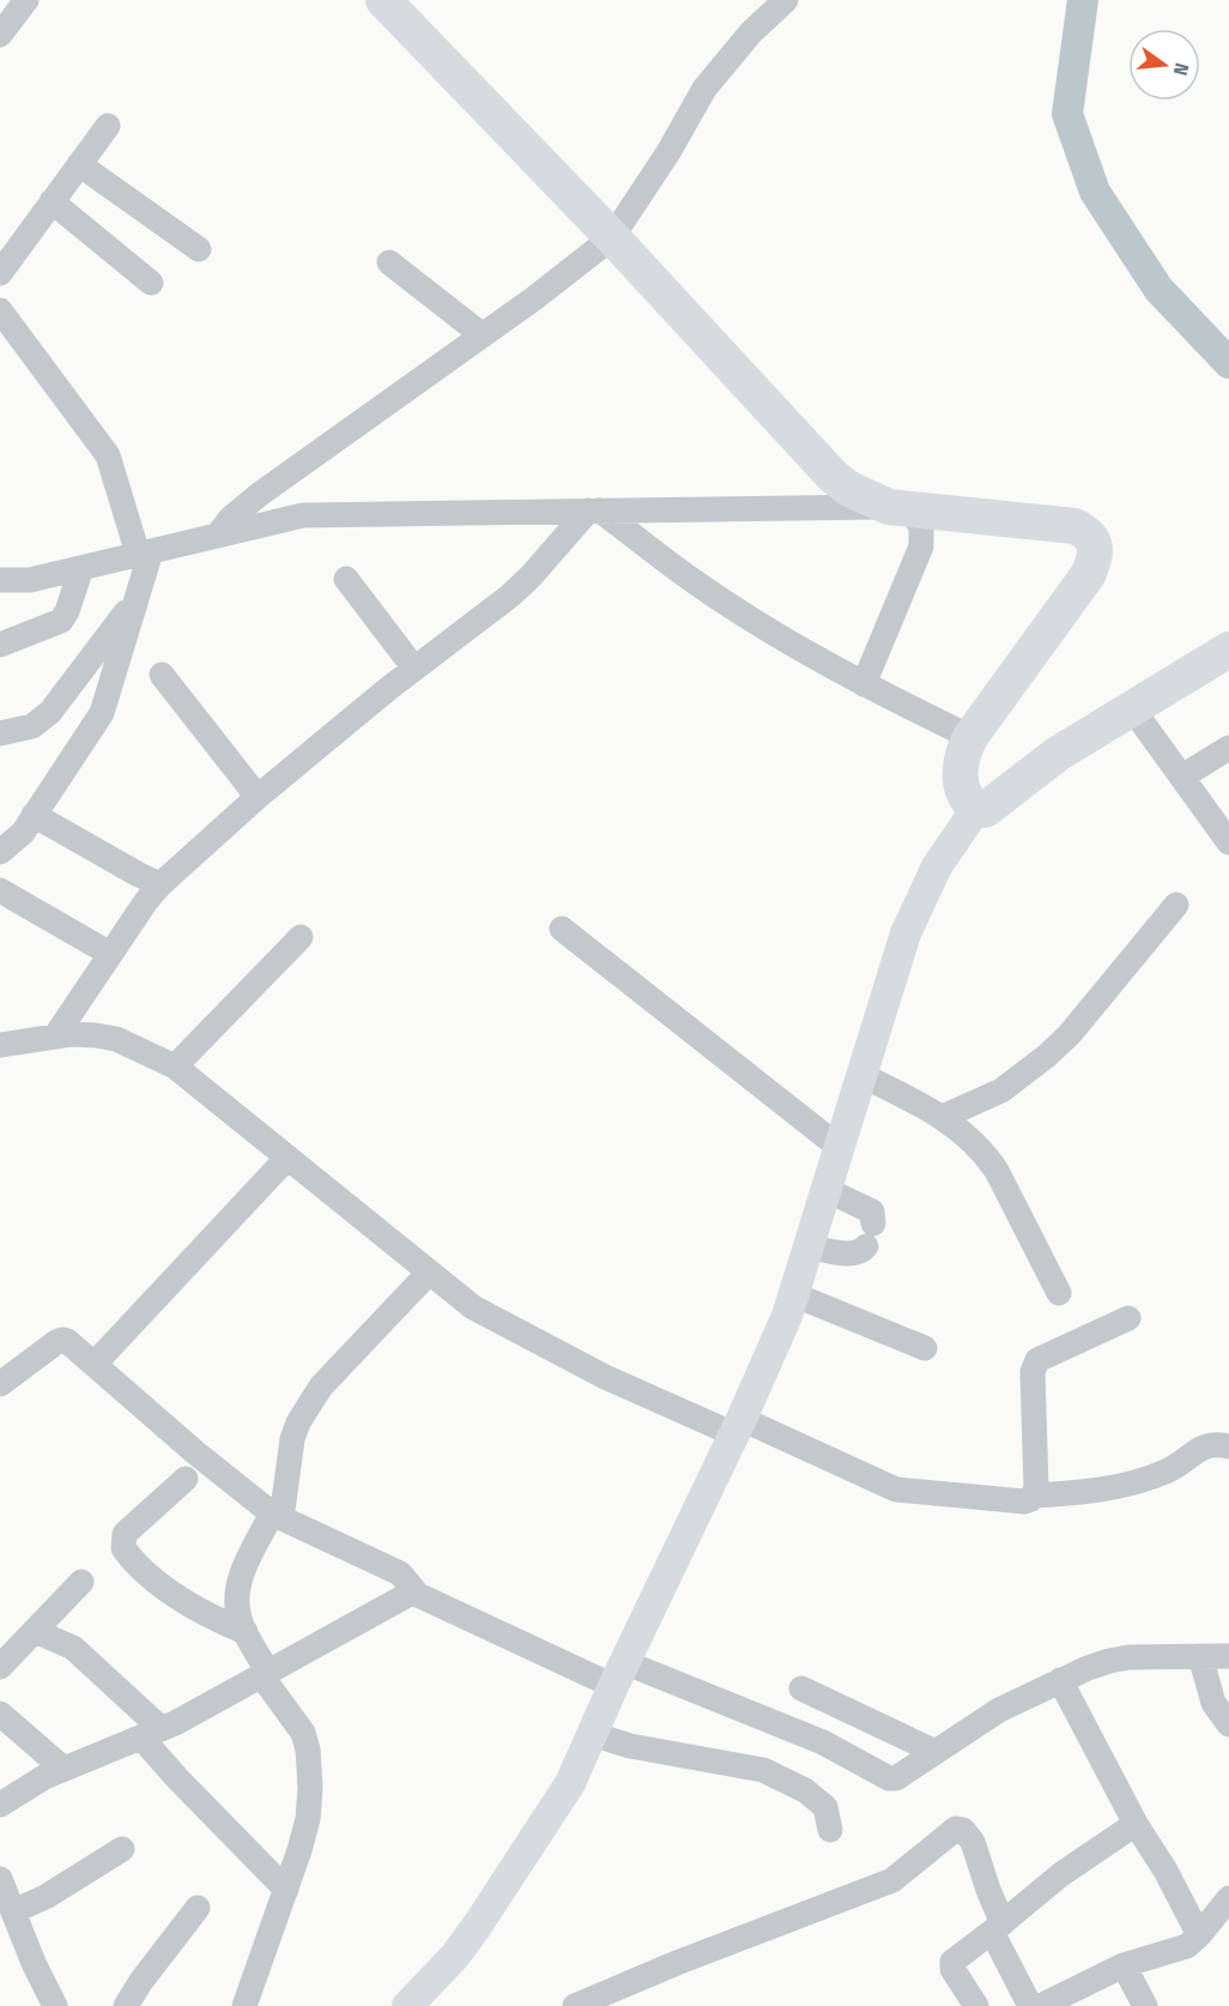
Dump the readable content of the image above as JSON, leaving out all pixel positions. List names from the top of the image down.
{
  "north": "right"
}
